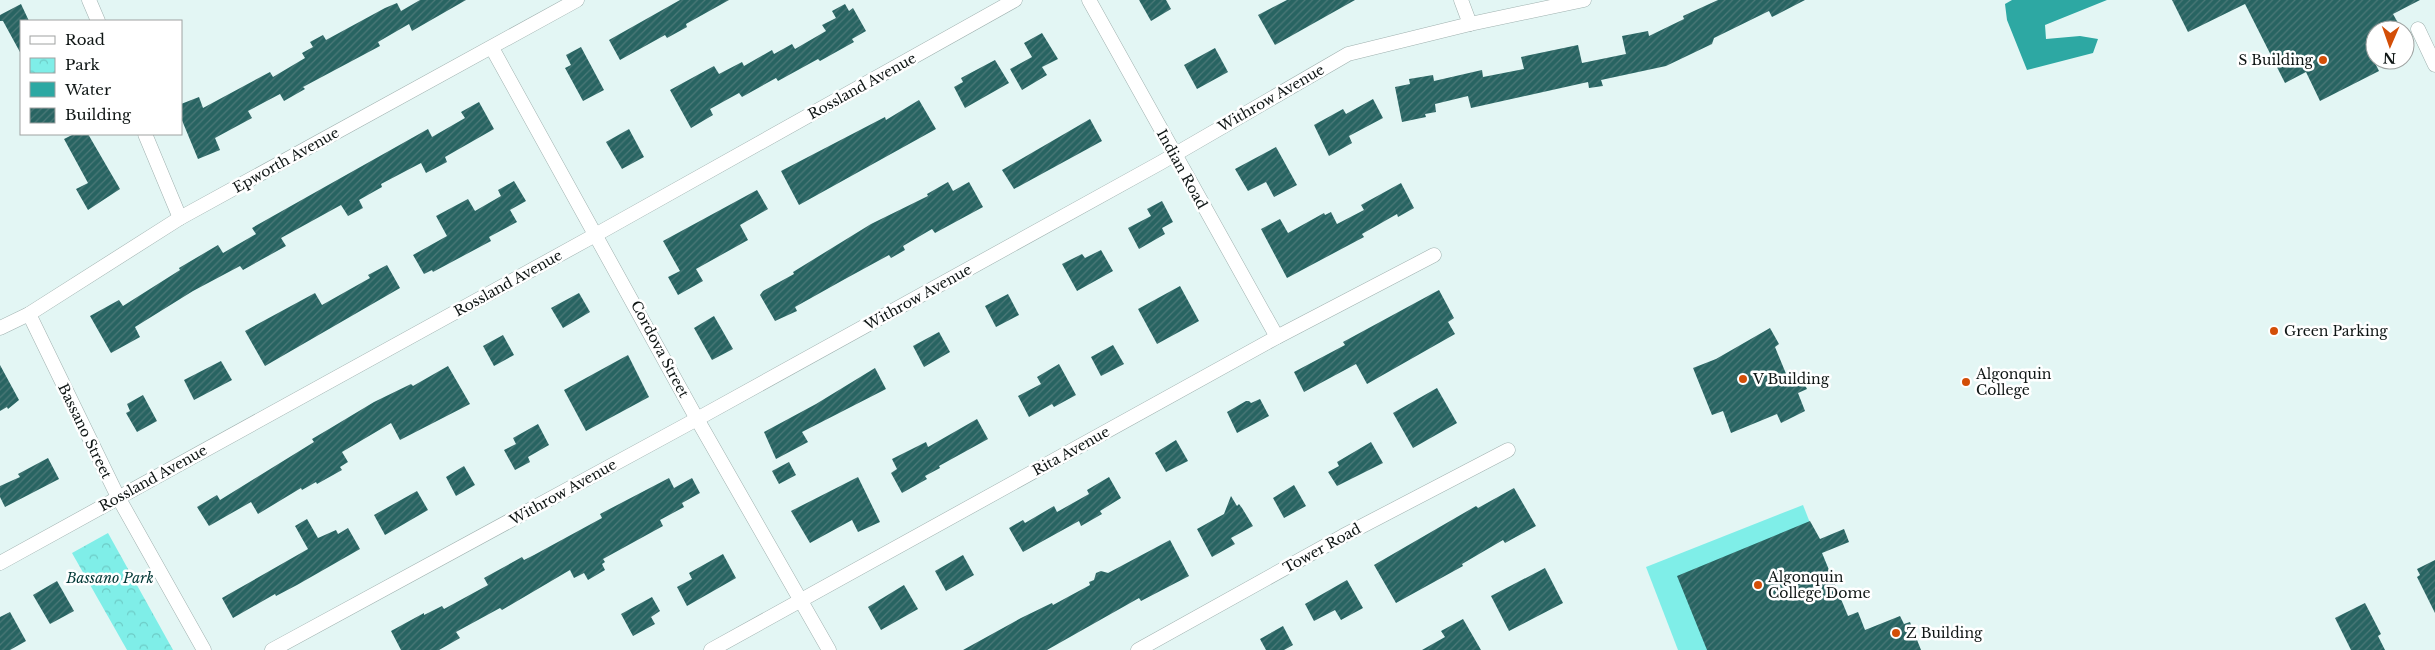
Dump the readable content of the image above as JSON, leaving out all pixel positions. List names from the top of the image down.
{
  "streets": {
    "street": [
      "Rossland Avenue",
      "Withrow Avenue",
      "Epworth Avenue",
      "Indian Road",
      "Cordova Street",
      "Bassano Street",
      "Rita Avenue",
      "Tower Road"
    ]
  },
  "crossings": [
    ["Rossland Avenue", "Cordova Street"],
    ["Rossland Avenue", "Bassano Street"],
    ["Withrow Avenue", "Indian Road"],
    ["Withrow Avenue", "Cordova Street"],
    ["Epworth Avenue", "Cordova Street"],
    ["Epworth Avenue", "Bassano Street"],
    ["Indian Road", "Rita Avenue"],
    ["Cordova Street", "Rita Avenue"]
  ],
  "parks": ["Bassano Park"],
  "places": [
    "S Building",
    "Green Parking",
    "V Building",
    "Algonquin College",
    "Algonquin College Dome",
    "Z Building"
  ],
  "legend": [
    "Road",
    "Park",
    "Water",
    "Building"
  ],
  "north": "bottom"
}
